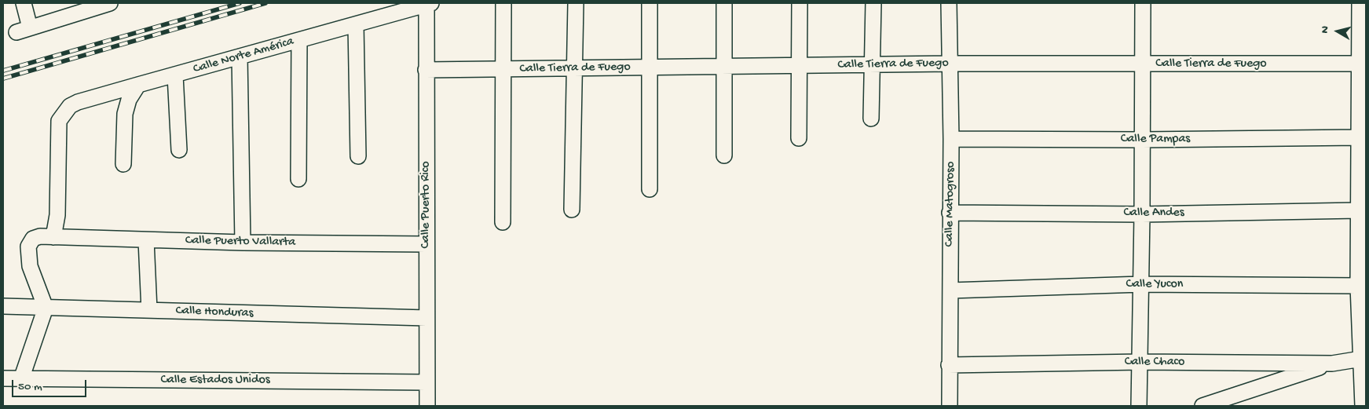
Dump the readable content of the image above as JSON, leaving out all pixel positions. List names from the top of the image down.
{
  "streets": {
    "street": [
      "Calle Norte América",
      "Calle Tierra de Fuego",
      "Calle Pampas",
      "Calle Matogroso",
      "Calle Puerto Rico",
      "Calle Andes",
      "Calle Puerto Vallarta",
      "Calle Yucon",
      "Calle Honduras",
      "Calle Chaco",
      "Calle Estados Unidos"
    ]
  },
  "crossings": [
    ["Calle Norte América", "Calle Puerto Rico"],
    ["Calle Norte América", "Calle Puerto Vallarta"],
    ["Calle Tierra de Fuego", "Calle Matogroso"],
    ["Calle Tierra de Fuego", "Calle Puerto Rico"],
    ["Calle Pampas", "Calle Matogroso"],
    ["Calle Matogroso", "Calle Andes"],
    ["Calle Matogroso", "Calle Yucon"],
    ["Calle Matogroso", "Calle Chaco"],
    ["Calle Puerto Rico", "Calle Puerto Vallarta"],
    ["Calle Puerto Rico", "Calle Honduras"],
    ["Calle Puerto Rico", "Calle Estados Unidos"],
    ["Calle Puerto Vallarta", "Calle Honduras"]
  ],
  "scale_bar": "50 m",
  "north": "left"
}
